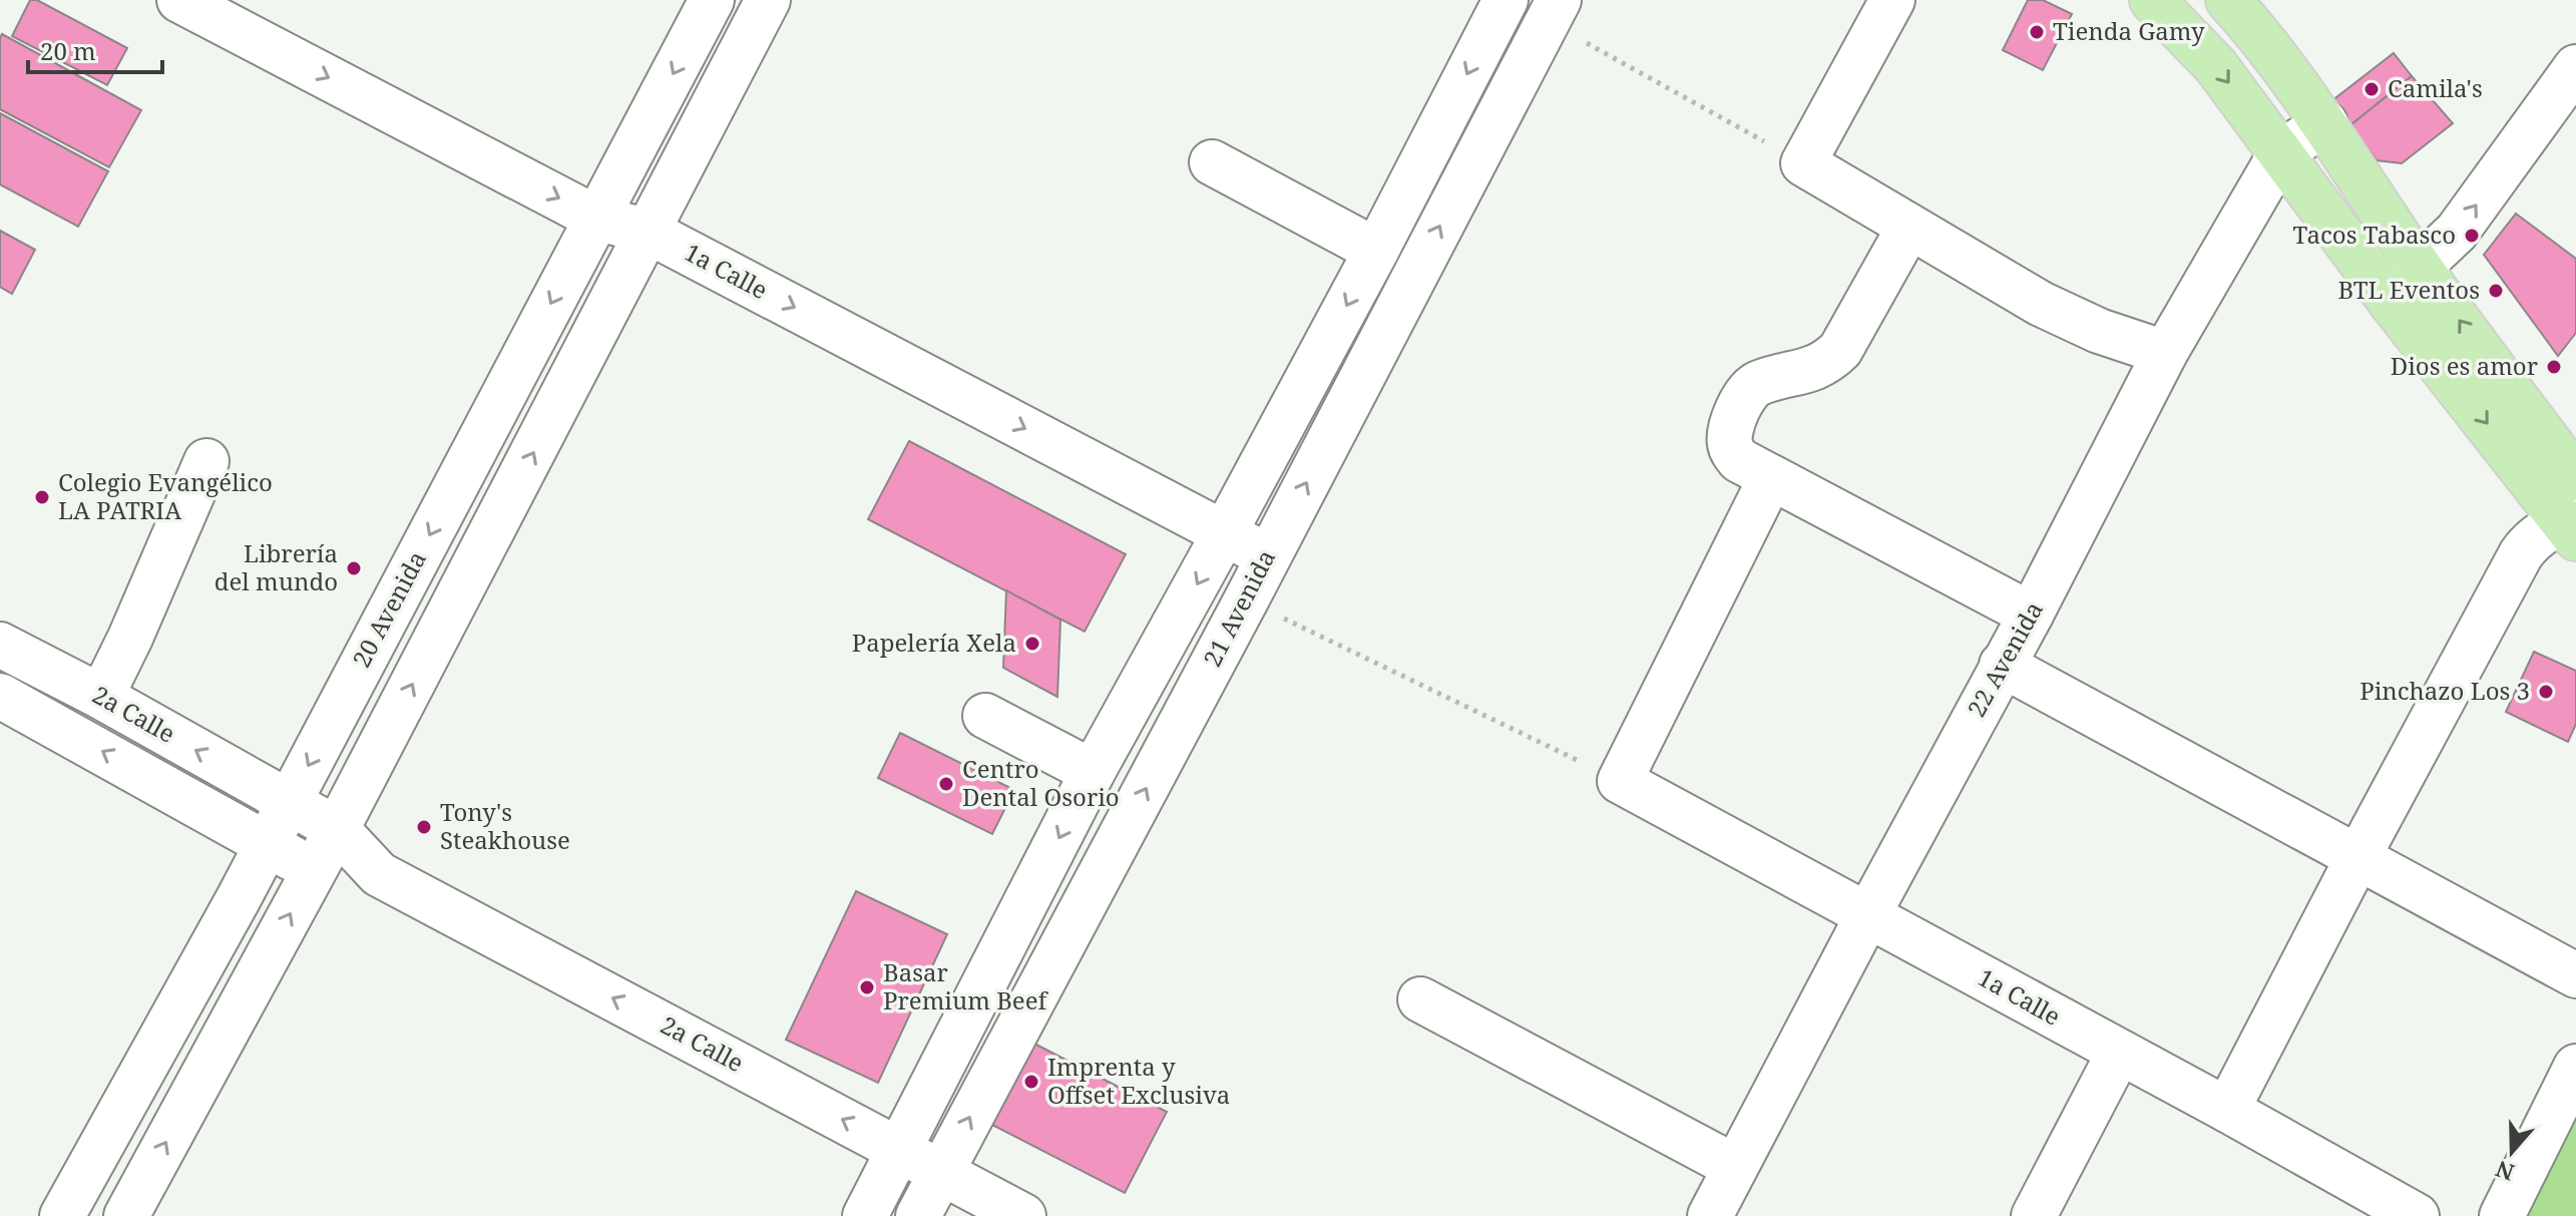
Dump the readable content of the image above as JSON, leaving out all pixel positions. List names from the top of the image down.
{
  "streets": {
    "street": [
      "1a Calle",
      "21 Avenida",
      "20 Avenida",
      "22 Avenida",
      "2a Calle"
    ]
  },
  "crossings": [
    ["1a Calle", "21 Avenida"],
    ["1a Calle", "20 Avenida"],
    ["1a Calle", "22 Avenida"],
    ["21 Avenida", "2a Calle"],
    ["20 Avenida", "2a Calle"]
  ],
  "one_way": ["1a Calle", "2a Calle"],
  "places": [
    "Tienda Gamy",
    "Camila's",
    "Tacos Tabasco",
    "BTL Eventos",
    "Dios es amor",
    "Colegio Evangélico LA PATRIA",
    "Librería del mundo",
    "Papelería Xela",
    "Pinchazo Los 3",
    "Centro Dental Osorio",
    "Tony's Steakhouse",
    "Basar Premium Beef",
    "Imprenta y Offset Exclusiva"
  ],
  "scale_bar": "20 m",
  "north": "bottom"
}
